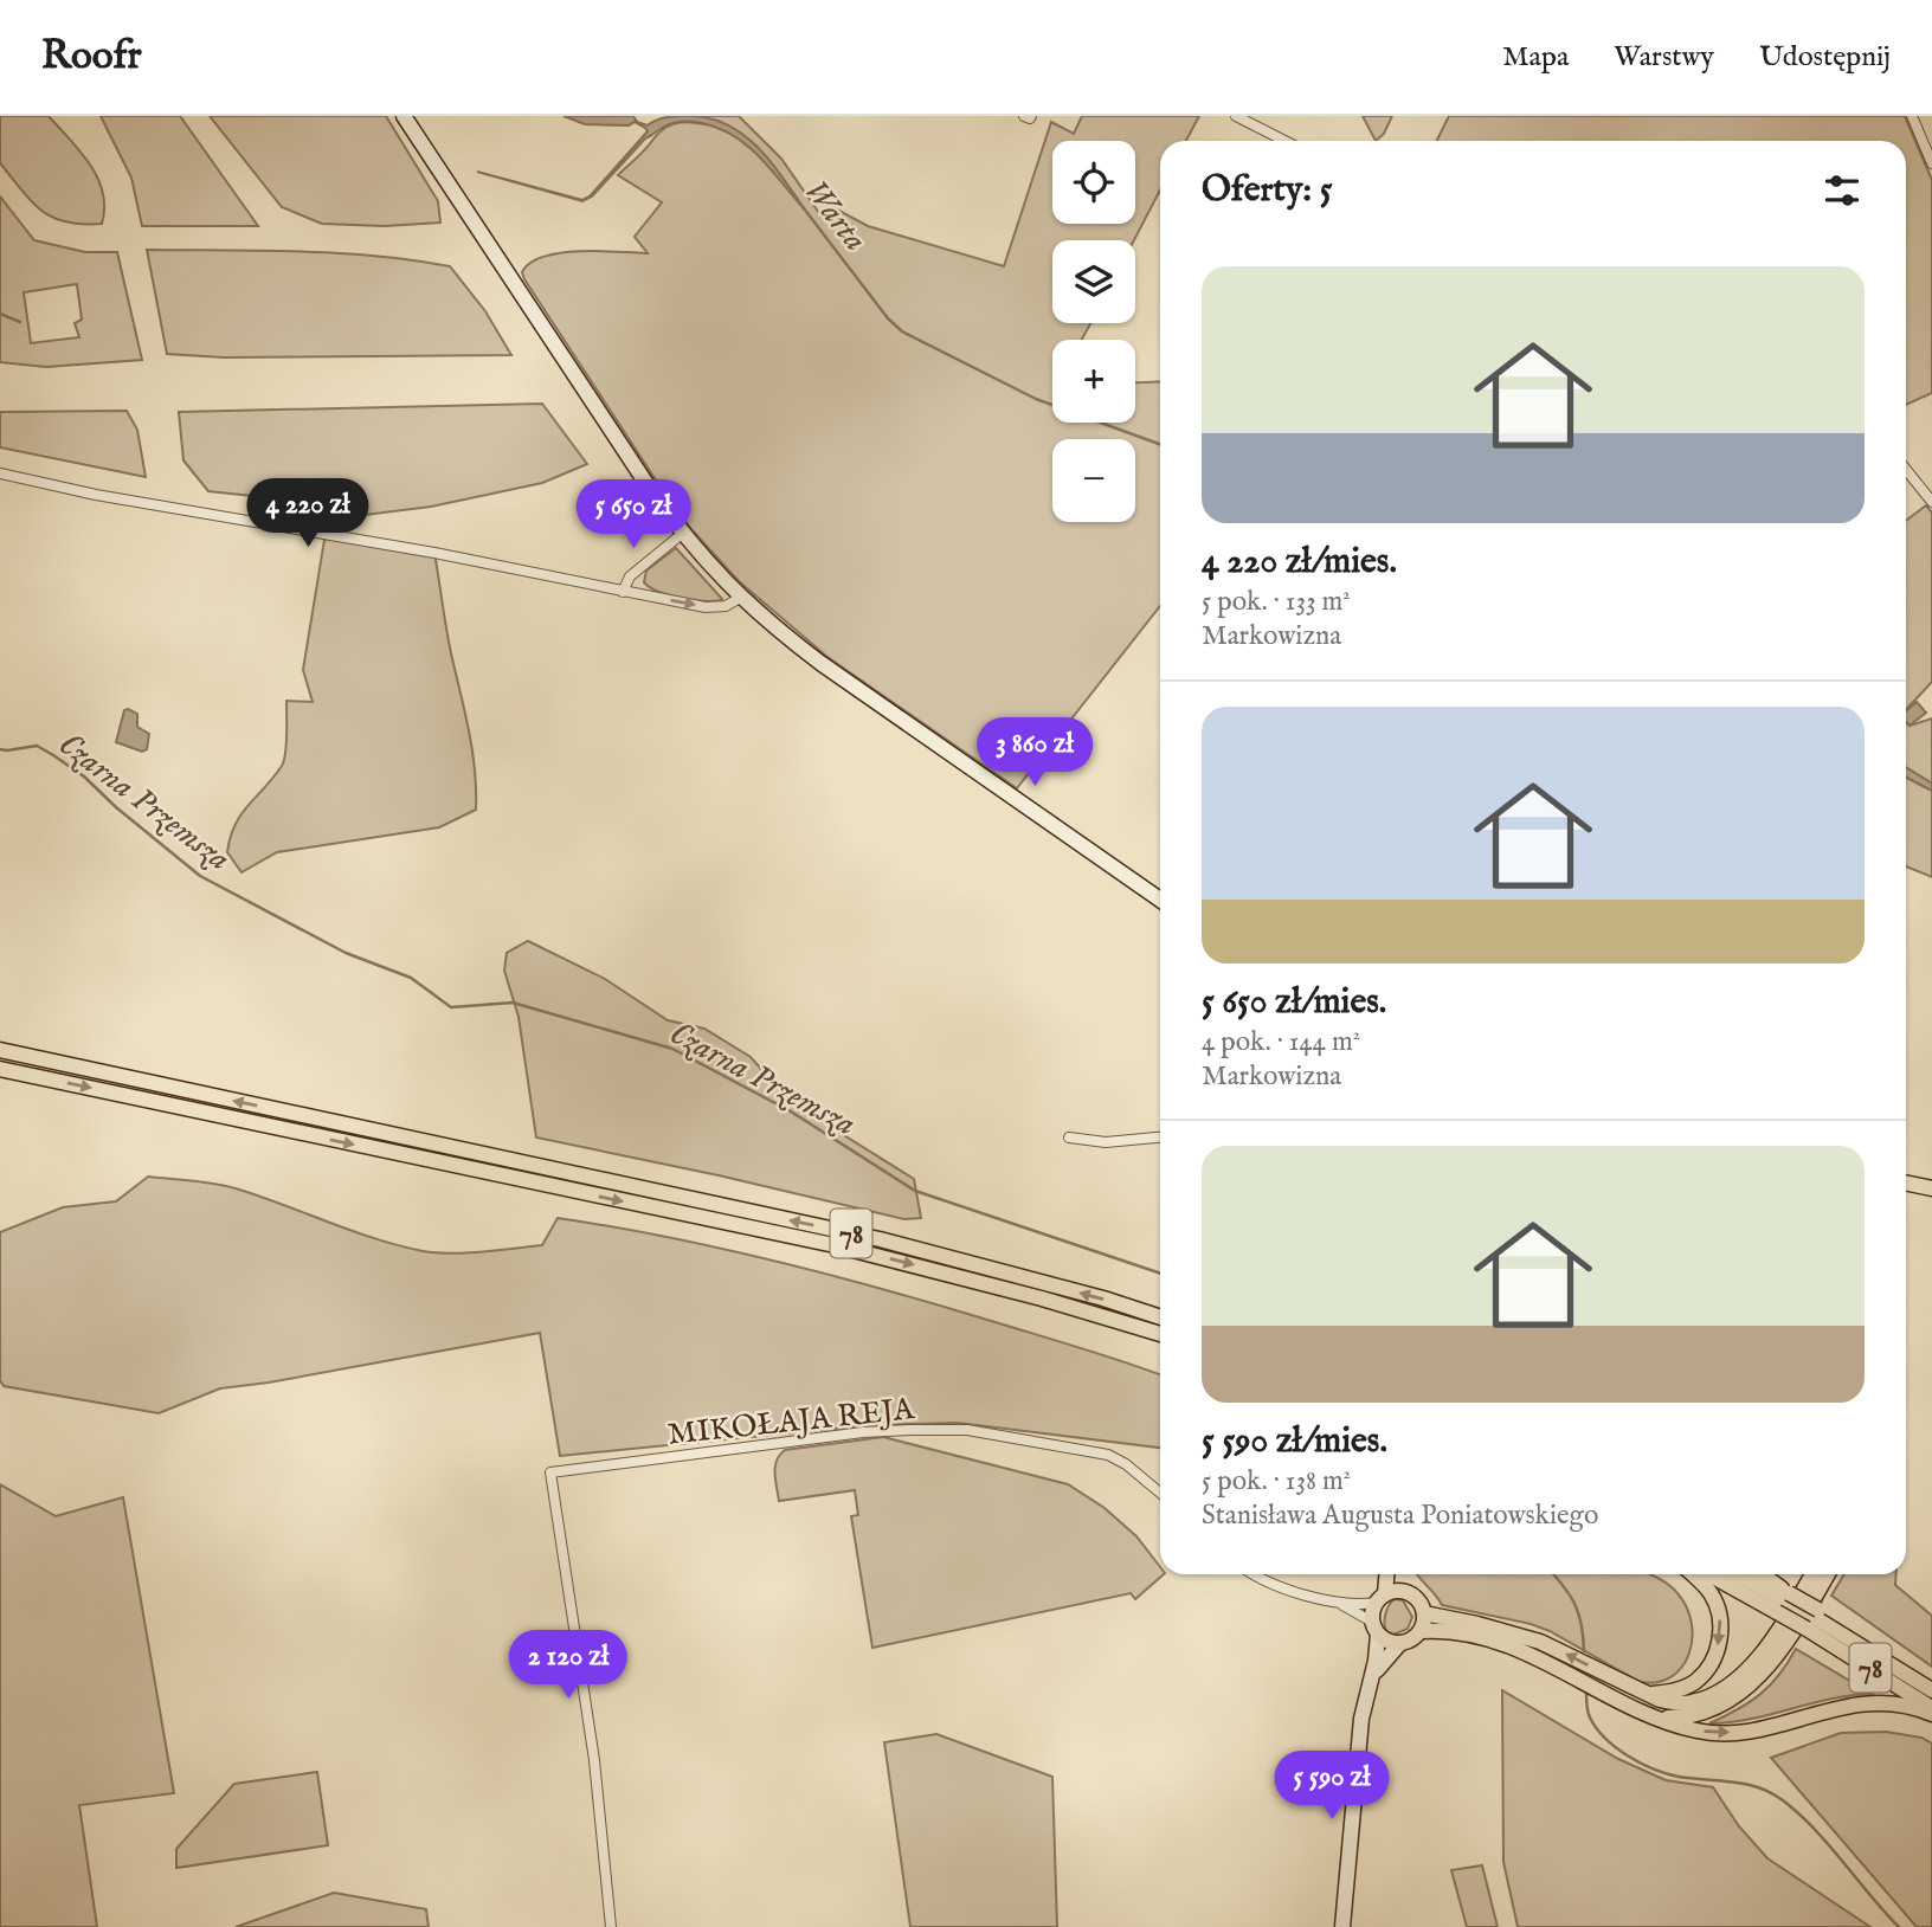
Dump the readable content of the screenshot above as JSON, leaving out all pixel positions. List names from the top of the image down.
{
  "streets": {
    "main road": ["78"],
    "street": ["MIKOŁAJA REJA"]
  },
  "water": ["Warta", "Czarna Przemsza"],
  "page": {
    "header": "Roofr",
    "nav": ["Mapa", "Warstwy", "Udostępnij"],
    "map_buttons": ["+", "−"],
    "heading": "Oferty: 5",
    "list": [
      {
        "name": "4 220 zł/mies.",
        "note": "5 pok. · 133 m² · Markowizna"
      },
      {
        "name": "5 650 zł/mies.",
        "note": "4 pok. · 144 m² · Markowizna"
      },
      {
        "name": "5 590 zł/mies.",
        "note": "5 pok. · 138 m² · Stanisława Augusta Poniatowskiego"
      }
    ],
    "price": [
      "4 220 zł",
      "5 650 zł",
      "3 860 zł",
      "2 120 zł",
      "5 590 zł"
    ]
  }
}
